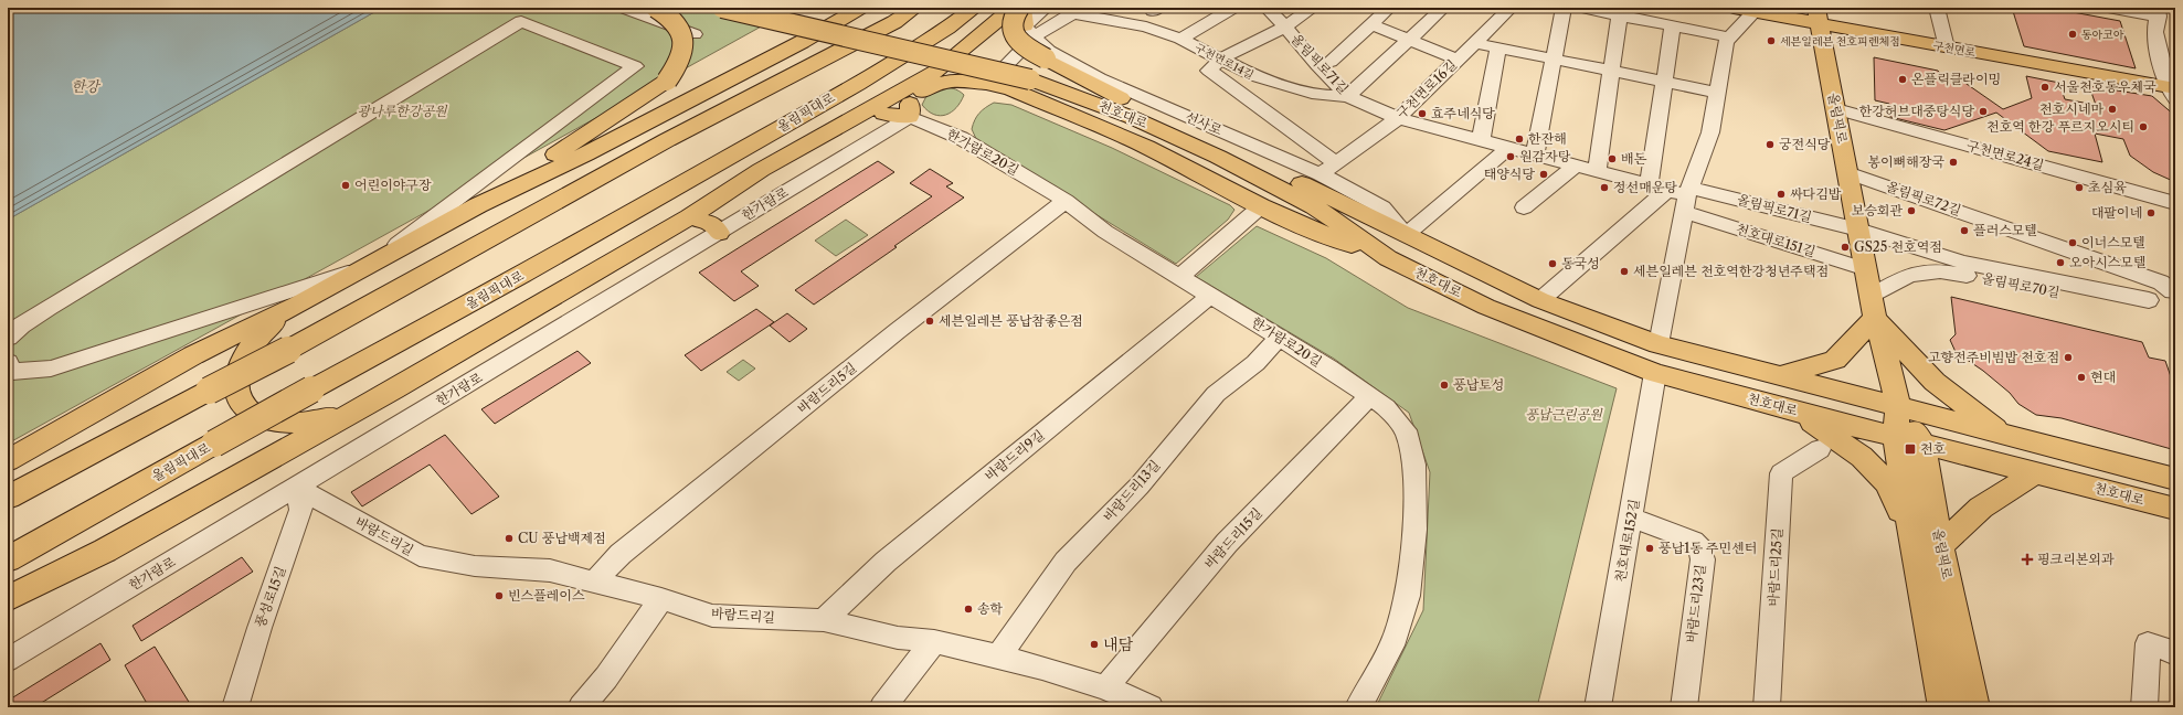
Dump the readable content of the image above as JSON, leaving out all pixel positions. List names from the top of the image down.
{
  "streets": {
    "main road": [
      "구천면로",
      "올림픽대로",
      "천호대로",
      "올림픽로"
    ],
    "street": [
      "구천면로14길",
      "올림픽로71길",
      "구천면로16길",
      "선사로",
      "한가람로20길",
      "구천면로24길",
      "올림픽로72길",
      "한가람로",
      "천호대로151길",
      "올림픽로70길",
      "바람드리5길",
      "바람드리9길",
      "바람드리13길",
      "바람드리길",
      "바람드리15길",
      "천호대로152길",
      "바람드리25길",
      "풍성로15길",
      "바람드리23길"
    ]
  },
  "crossings": [
    ["구천면로", "올림픽로"],
    ["구천면로14길", "올림픽로71길"],
    ["올림픽로71길", "구천면로16길"],
    ["올림픽로71길", "올림픽로"],
    ["올림픽로71길", "천호대로151길"],
    ["구천면로16길", "선사로"],
    ["천호대로", "올림픽로"],
    ["천호대로", "선사로"],
    ["천호대로", "천호대로152길"],
    ["올림픽로", "구천면로24길"],
    ["올림픽로", "올림픽로72길"],
    ["올림픽로", "천호대로151길"],
    ["올림픽로", "올림픽로70길"],
    ["한가람로20길", "한가람로"],
    ["한가람로20길", "바람드리5길"],
    ["한가람로20길", "바람드리9길"],
    ["한가람로20길", "바람드리13길"],
    ["한가람로20길", "바람드리15길"],
    ["올림픽로72길", "올림픽로70길"],
    ["한가람로", "바람드리길"],
    ["한가람로", "풍성로15길"],
    ["바람드리5길", "바람드리길"],
    ["바람드리9길", "바람드리길"],
    ["바람드리13길", "바람드리길"],
    ["바람드리길", "바람드리15길"],
    ["바람드리길", "풍성로15길"],
    ["천호대로152길", "바람드리23길"]
  ],
  "water": ["한강"],
  "parks": ["광나루한강공원", "풍납근린공원"],
  "places": {
    "other": [
      "동아코아",
      "세븐일레븐 천호피렌체점",
      "온플릭클라이밍",
      "서울천호동우체국",
      "천호시네마",
      "한강허브대중탕식당",
      "효주네식당",
      "천호역 한강 푸르지오시티",
      "한잔해",
      "궁전식당",
      "원감자탕",
      "배돈",
      "봉이뼈해장국",
      "태양식당",
      "어린이야구장",
      "정선매운탕",
      "초심육",
      "싸다김밥",
      "보승회관",
      "대팔이네",
      "플러스모텔",
      "이너스모텔",
      "GS25 천호역점",
      "오아시스모텔",
      "동국성",
      "세븐일레븐 천호역한강청년주택점",
      "세븐일레븐 풍납참좋은점",
      "고향전주비빔밥 천호점",
      "현대",
      "풍납토성",
      "CU 풍납백제점",
      "풍납1동 주민센터",
      "빈스플레이스",
      "송학",
      "내담"
    ],
    "transit": ["천호"],
    "health": ["핑크리본외과"]
  }
}
